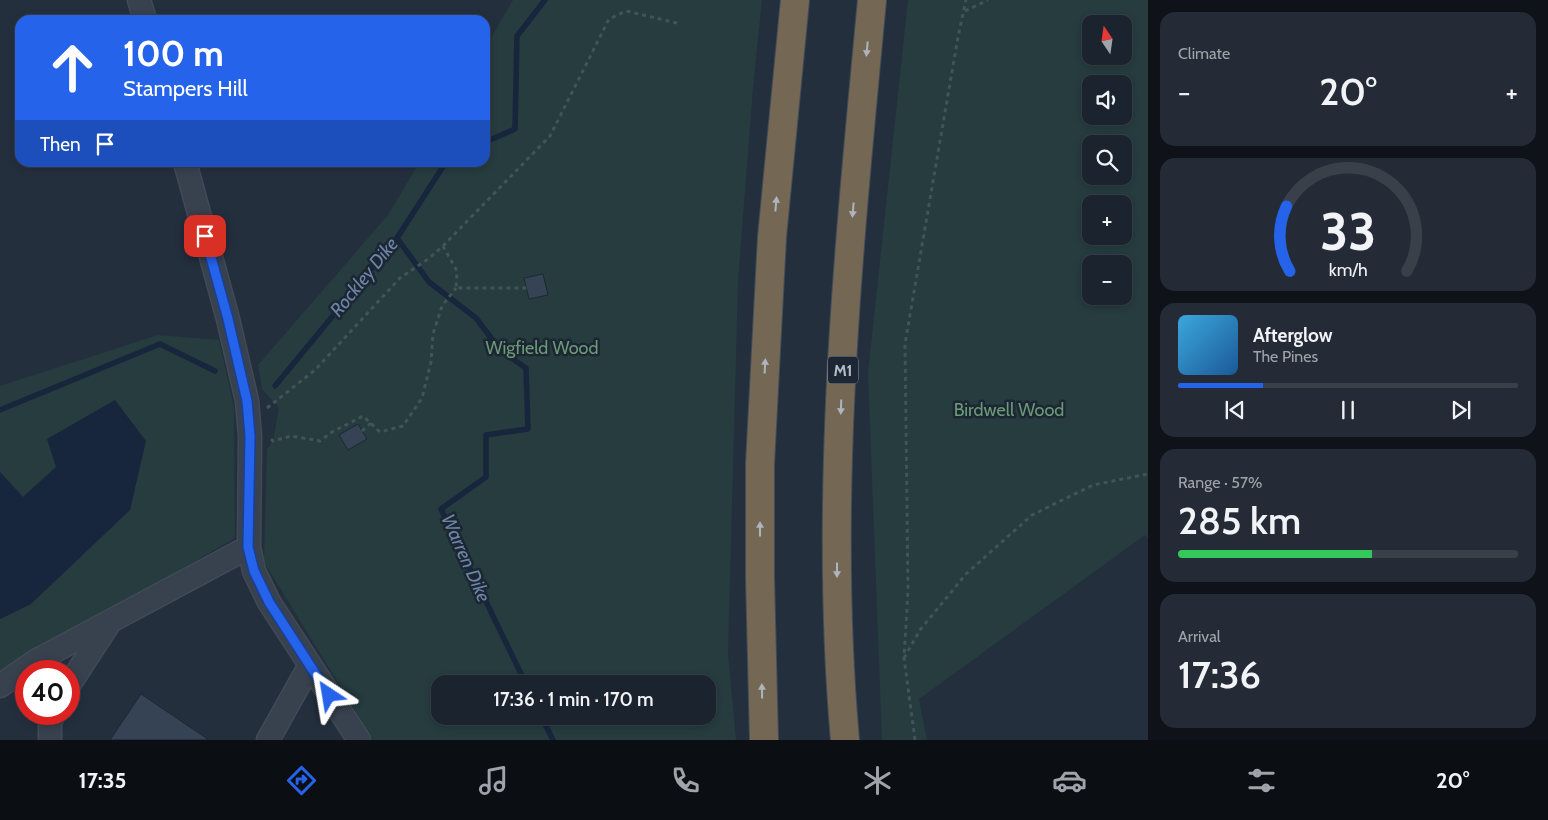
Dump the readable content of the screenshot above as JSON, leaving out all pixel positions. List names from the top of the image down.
{
  "streets": {
    "highway": ["M1"]
  },
  "water": ["Rockley Dike", "Warren Dike"],
  "parks": ["Wigfield Wood", "Birdwell Wood"],
  "north": "top",
  "page": {
    "tile": [
      "Climate",
      ["Range · 57%", "285 km"],
      ["Arrival", "17:36"]
    ],
    "map_buttons": ["+", "−"],
    "turn": ["100 m", "Stampers Hill"],
    "heat": ["−", "20°", "+"],
    "then": "Then",
    "song": ["Afterglow", "The Pines"],
    "limit": "40",
    "trip": "17:36 · 1 min · 170 m",
    "tabs": ["17:35", "20°"],
    "gauge": ["33", "km/h"]
  }
}
